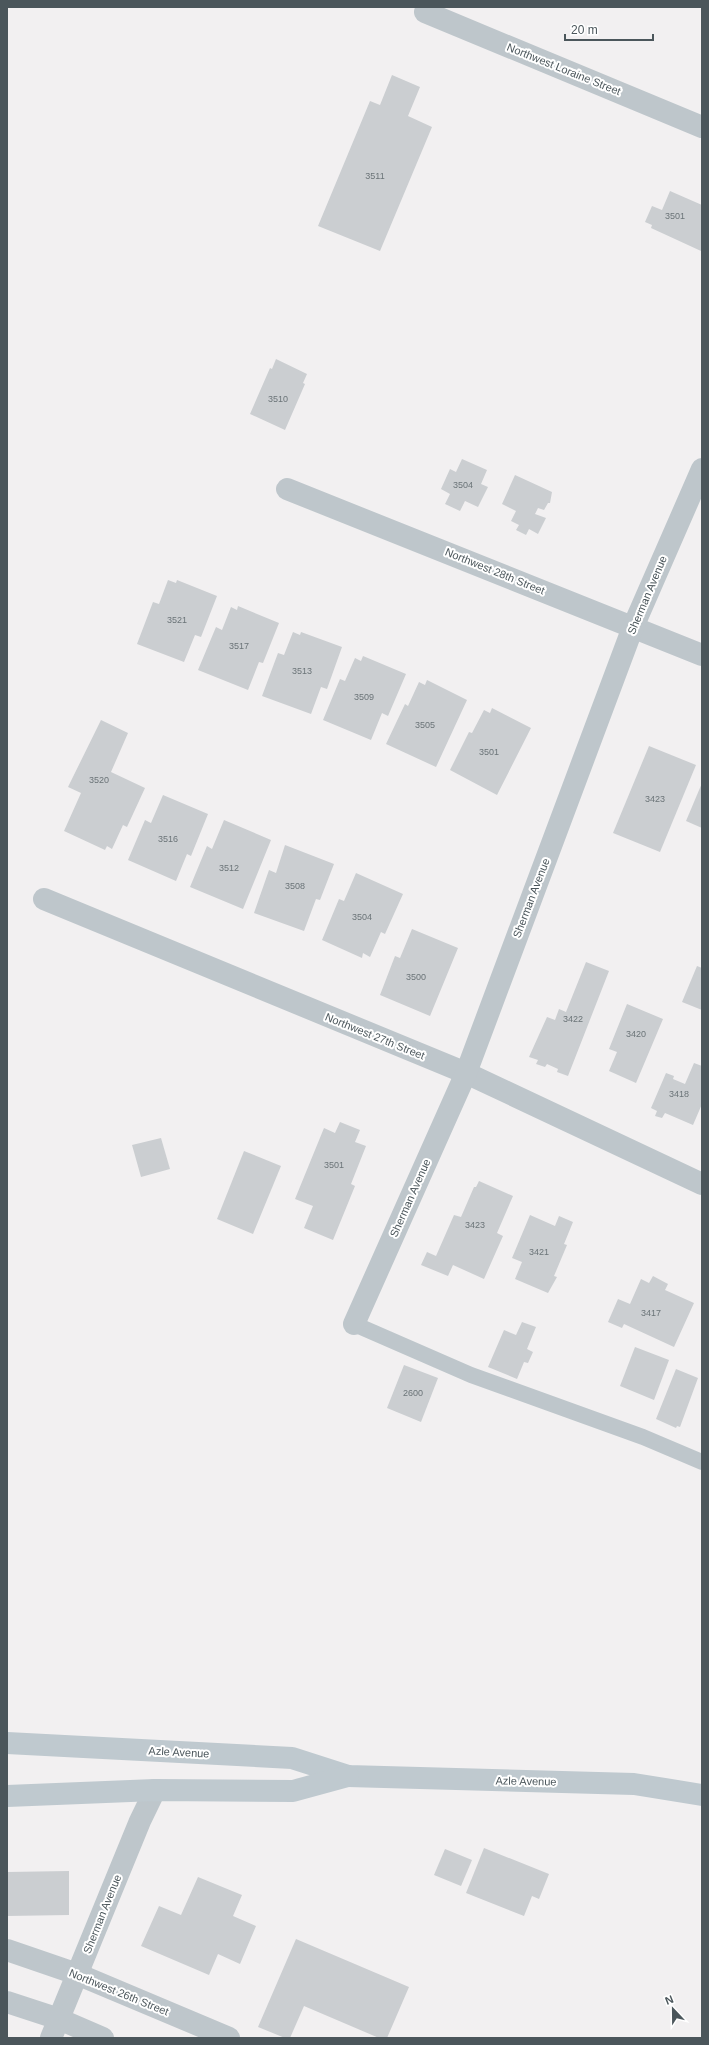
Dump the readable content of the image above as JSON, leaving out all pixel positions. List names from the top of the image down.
{
  "streets": {
    "main road": ["Azle Avenue"],
    "street": [
      "Northwest Loraine Street",
      "Northwest 28th Street",
      "Sherman Avenue",
      "Northwest 27th Street",
      "Northwest 26th Street"
    ]
  },
  "crossings": [
    ["Northwest 28th Street", "Sherman Avenue"],
    ["Sherman Avenue", "Northwest 27th Street"],
    ["Sherman Avenue", "Azle Avenue"],
    ["Sherman Avenue", "Northwest 26th Street"]
  ],
  "house_numbers": [
    "3511",
    "3501",
    "3510",
    "3504",
    "3521",
    "3517",
    "3513",
    "3509",
    "3505",
    "3501",
    "3520",
    "3423",
    "3516",
    "3512",
    "3508",
    "3504",
    "3500",
    "3422",
    "3420",
    "3418",
    "3501",
    "3423",
    "3421",
    "3417",
    "2600"
  ],
  "scale_bar": "20 m",
  "north": "top"
}
